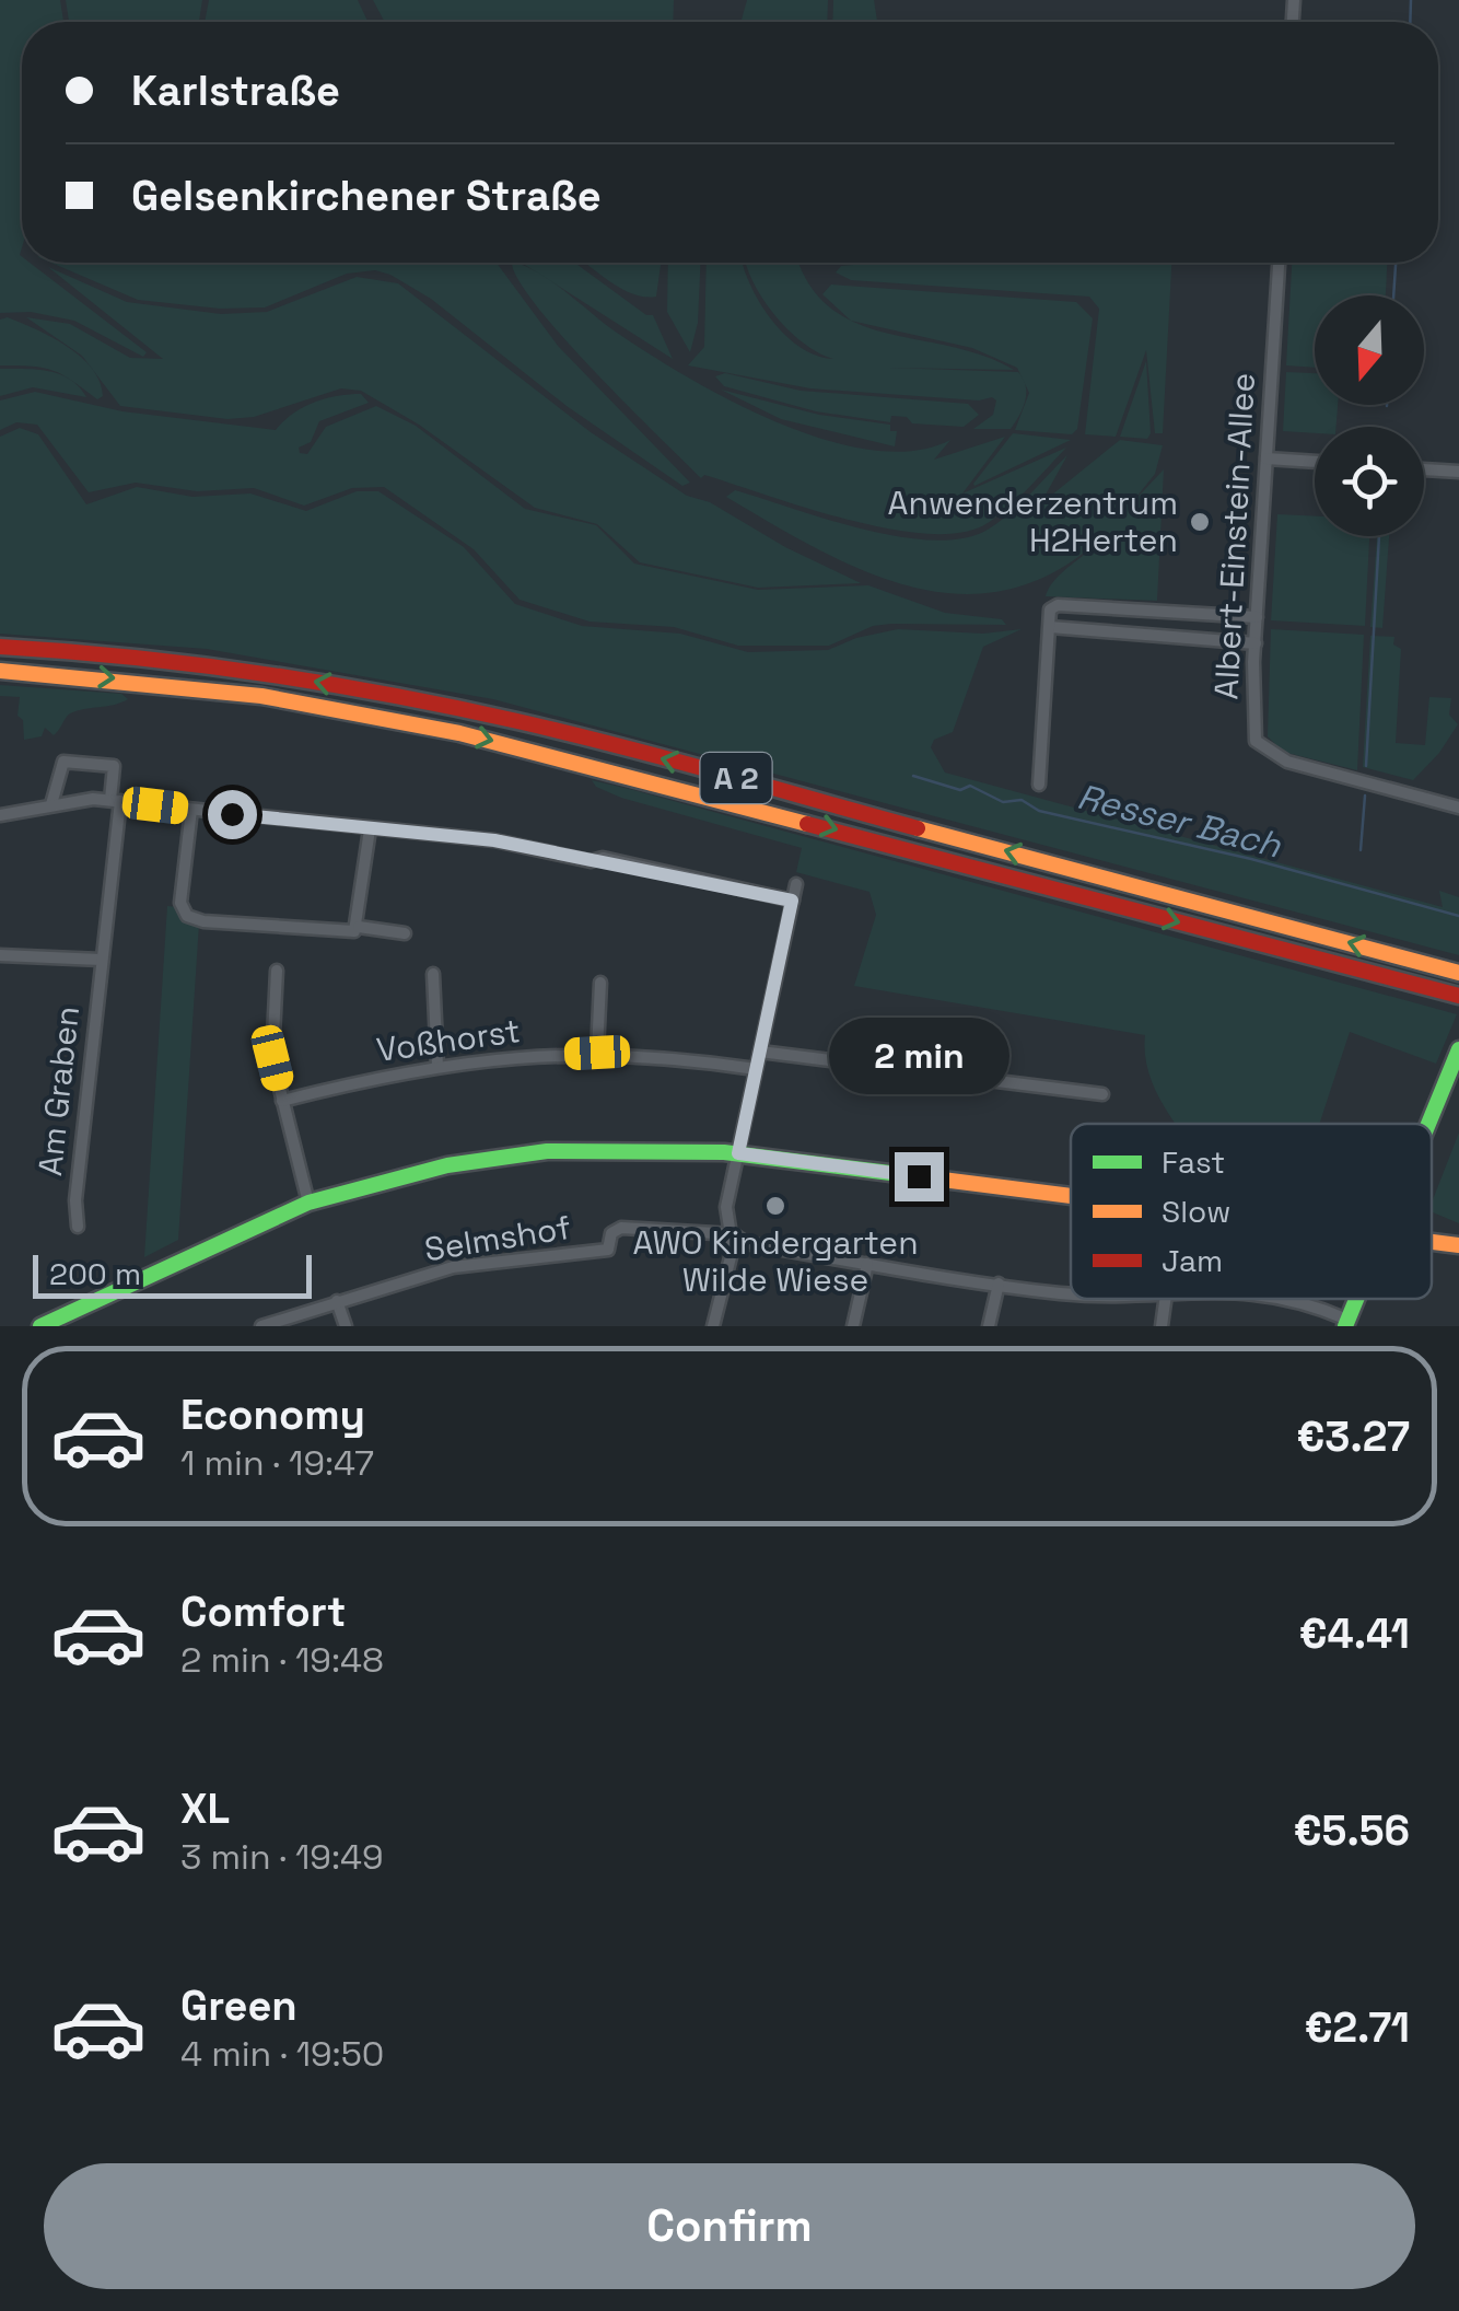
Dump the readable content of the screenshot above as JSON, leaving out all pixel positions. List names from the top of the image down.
{
  "streets": {
    "main road": ["A 2"],
    "street": [
      "Albert-Einstein-Allee",
      "Voßhorst",
      "Am Graben",
      "Selmshof"
    ]
  },
  "water": ["Resser Bach"],
  "places": ["Anwenderzentrum H2Herten", "AWO Kindergarten Wilde Wiese"],
  "legend": ["Fast", "Slow", "Jam"],
  "scale_bar": "200 m",
  "north": "bottom",
  "page": {
    "banner": ["Karlstraße", "Gelsenkirchener Straße"],
    "bubble": "2 min",
    "scale": "200 m",
    "list": [
      {
        "name": "Economy",
        "note": "1 min · 19:47",
        "value": "€3.27"
      },
      {
        "name": "Comfort",
        "note": "2 min · 19:48",
        "value": "€4.41"
      },
      {
        "name": "XL",
        "note": "3 min · 19:49",
        "value": "€5.56"
      },
      {
        "name": "Green",
        "note": "4 min · 19:50",
        "value": "€2.71"
      }
    ],
    "buttons": "Confirm"
  }
}
